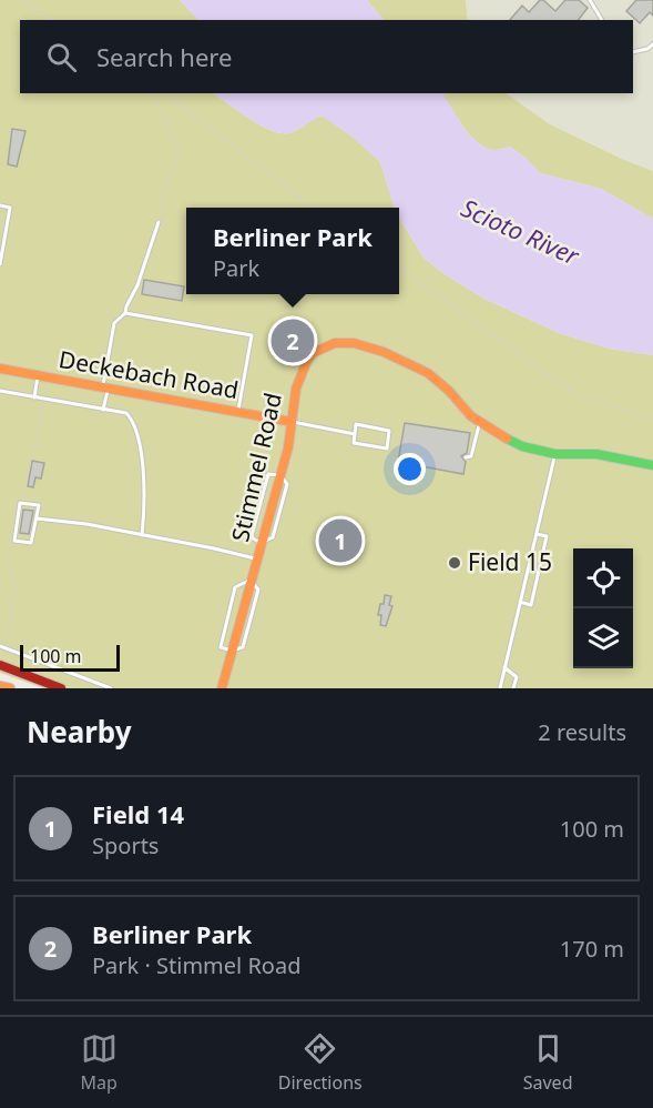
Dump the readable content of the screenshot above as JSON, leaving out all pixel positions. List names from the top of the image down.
{
  "streets": {
    "main road": ["Deckebach Road", "Stimmel Road"]
  },
  "crossings": [
    ["Deckebach Road", "Stimmel Road"]
  ],
  "water": ["Scioto River"],
  "places": ["Field 15"],
  "scale_bar": "100 m",
  "page": {
    "search": "Search here",
    "popup": ["Berliner Park", "Park"],
    "pins": ["2", "1"],
    "scale": "100 m",
    "heading": ["Nearby", "2 results"],
    "list": [
      {
        "mark": "1",
        "name": "Field 14",
        "note": "Sports",
        "value": "100 m"
      },
      {
        "mark": "2",
        "name": "Berliner Park",
        "note": "Park · Stimmel Road",
        "value": "170 m"
      }
    ],
    "nav": ["Map", "Directions", "Saved"]
  }
}
